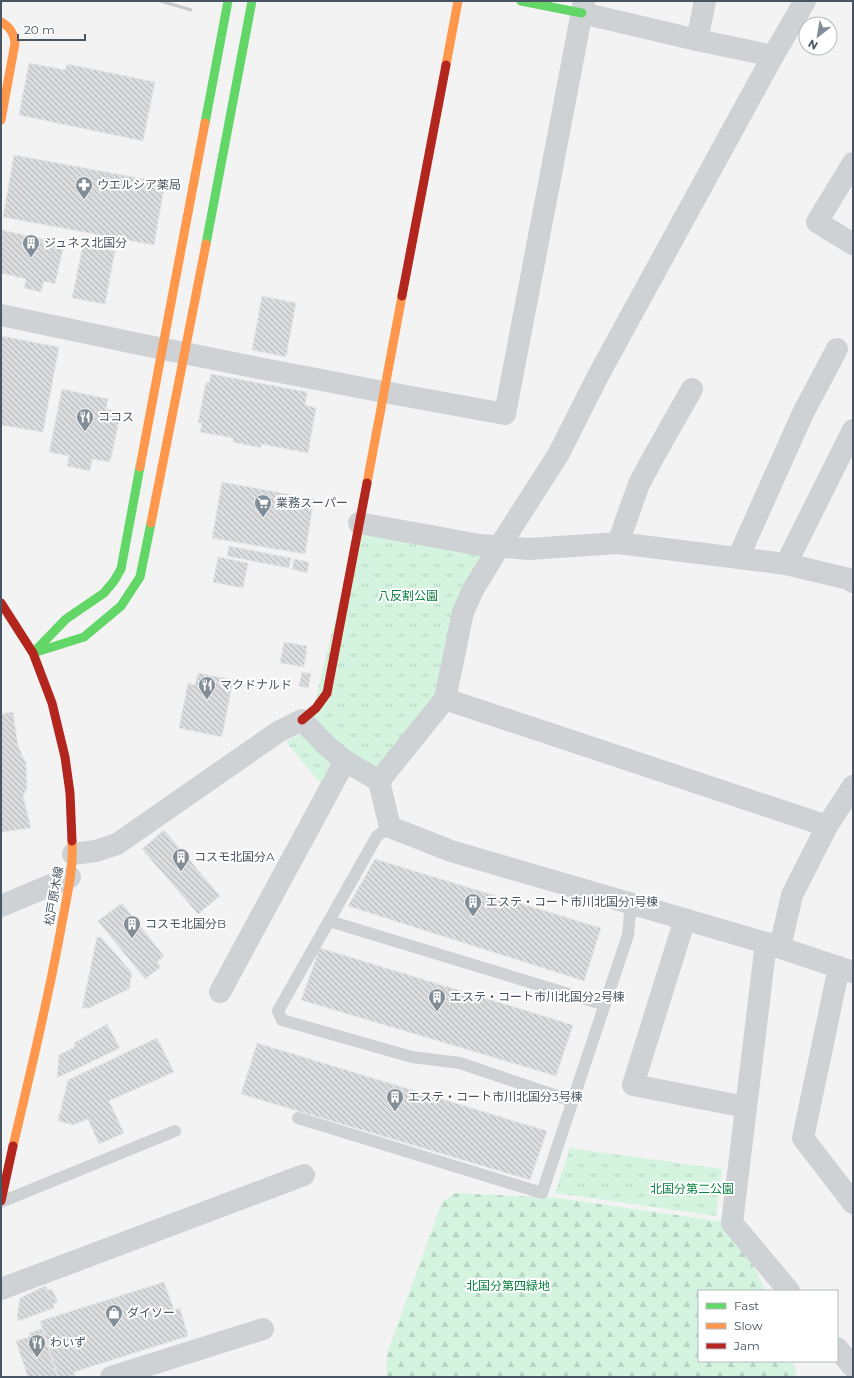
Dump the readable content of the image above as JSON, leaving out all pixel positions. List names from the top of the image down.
{
  "streets": {
    "street": ["松戸原木線"]
  },
  "parks": ["八反割公園", "北国分第二公園", "北国分第四緑地"],
  "places": {
    "pharmacy": ["ウエルシア薬局"],
    "building": [
      "ジュネス北国分",
      "コスモ北国分A",
      "エステ・コート市川北国分1号棟",
      "コスモ北国分B",
      "エステ・コート市川北国分2号棟",
      "エステ・コート市川北国分3号棟"
    ],
    "restaurant": ["ココス", "マクドナルド", "わいず"],
    "supermarket": ["業務スーパー"],
    "shop": ["ダイソー"]
  },
  "legend": ["Fast", "Slow", "Jam"],
  "scale_bar": "20 m",
  "north": "bottom left"
}
